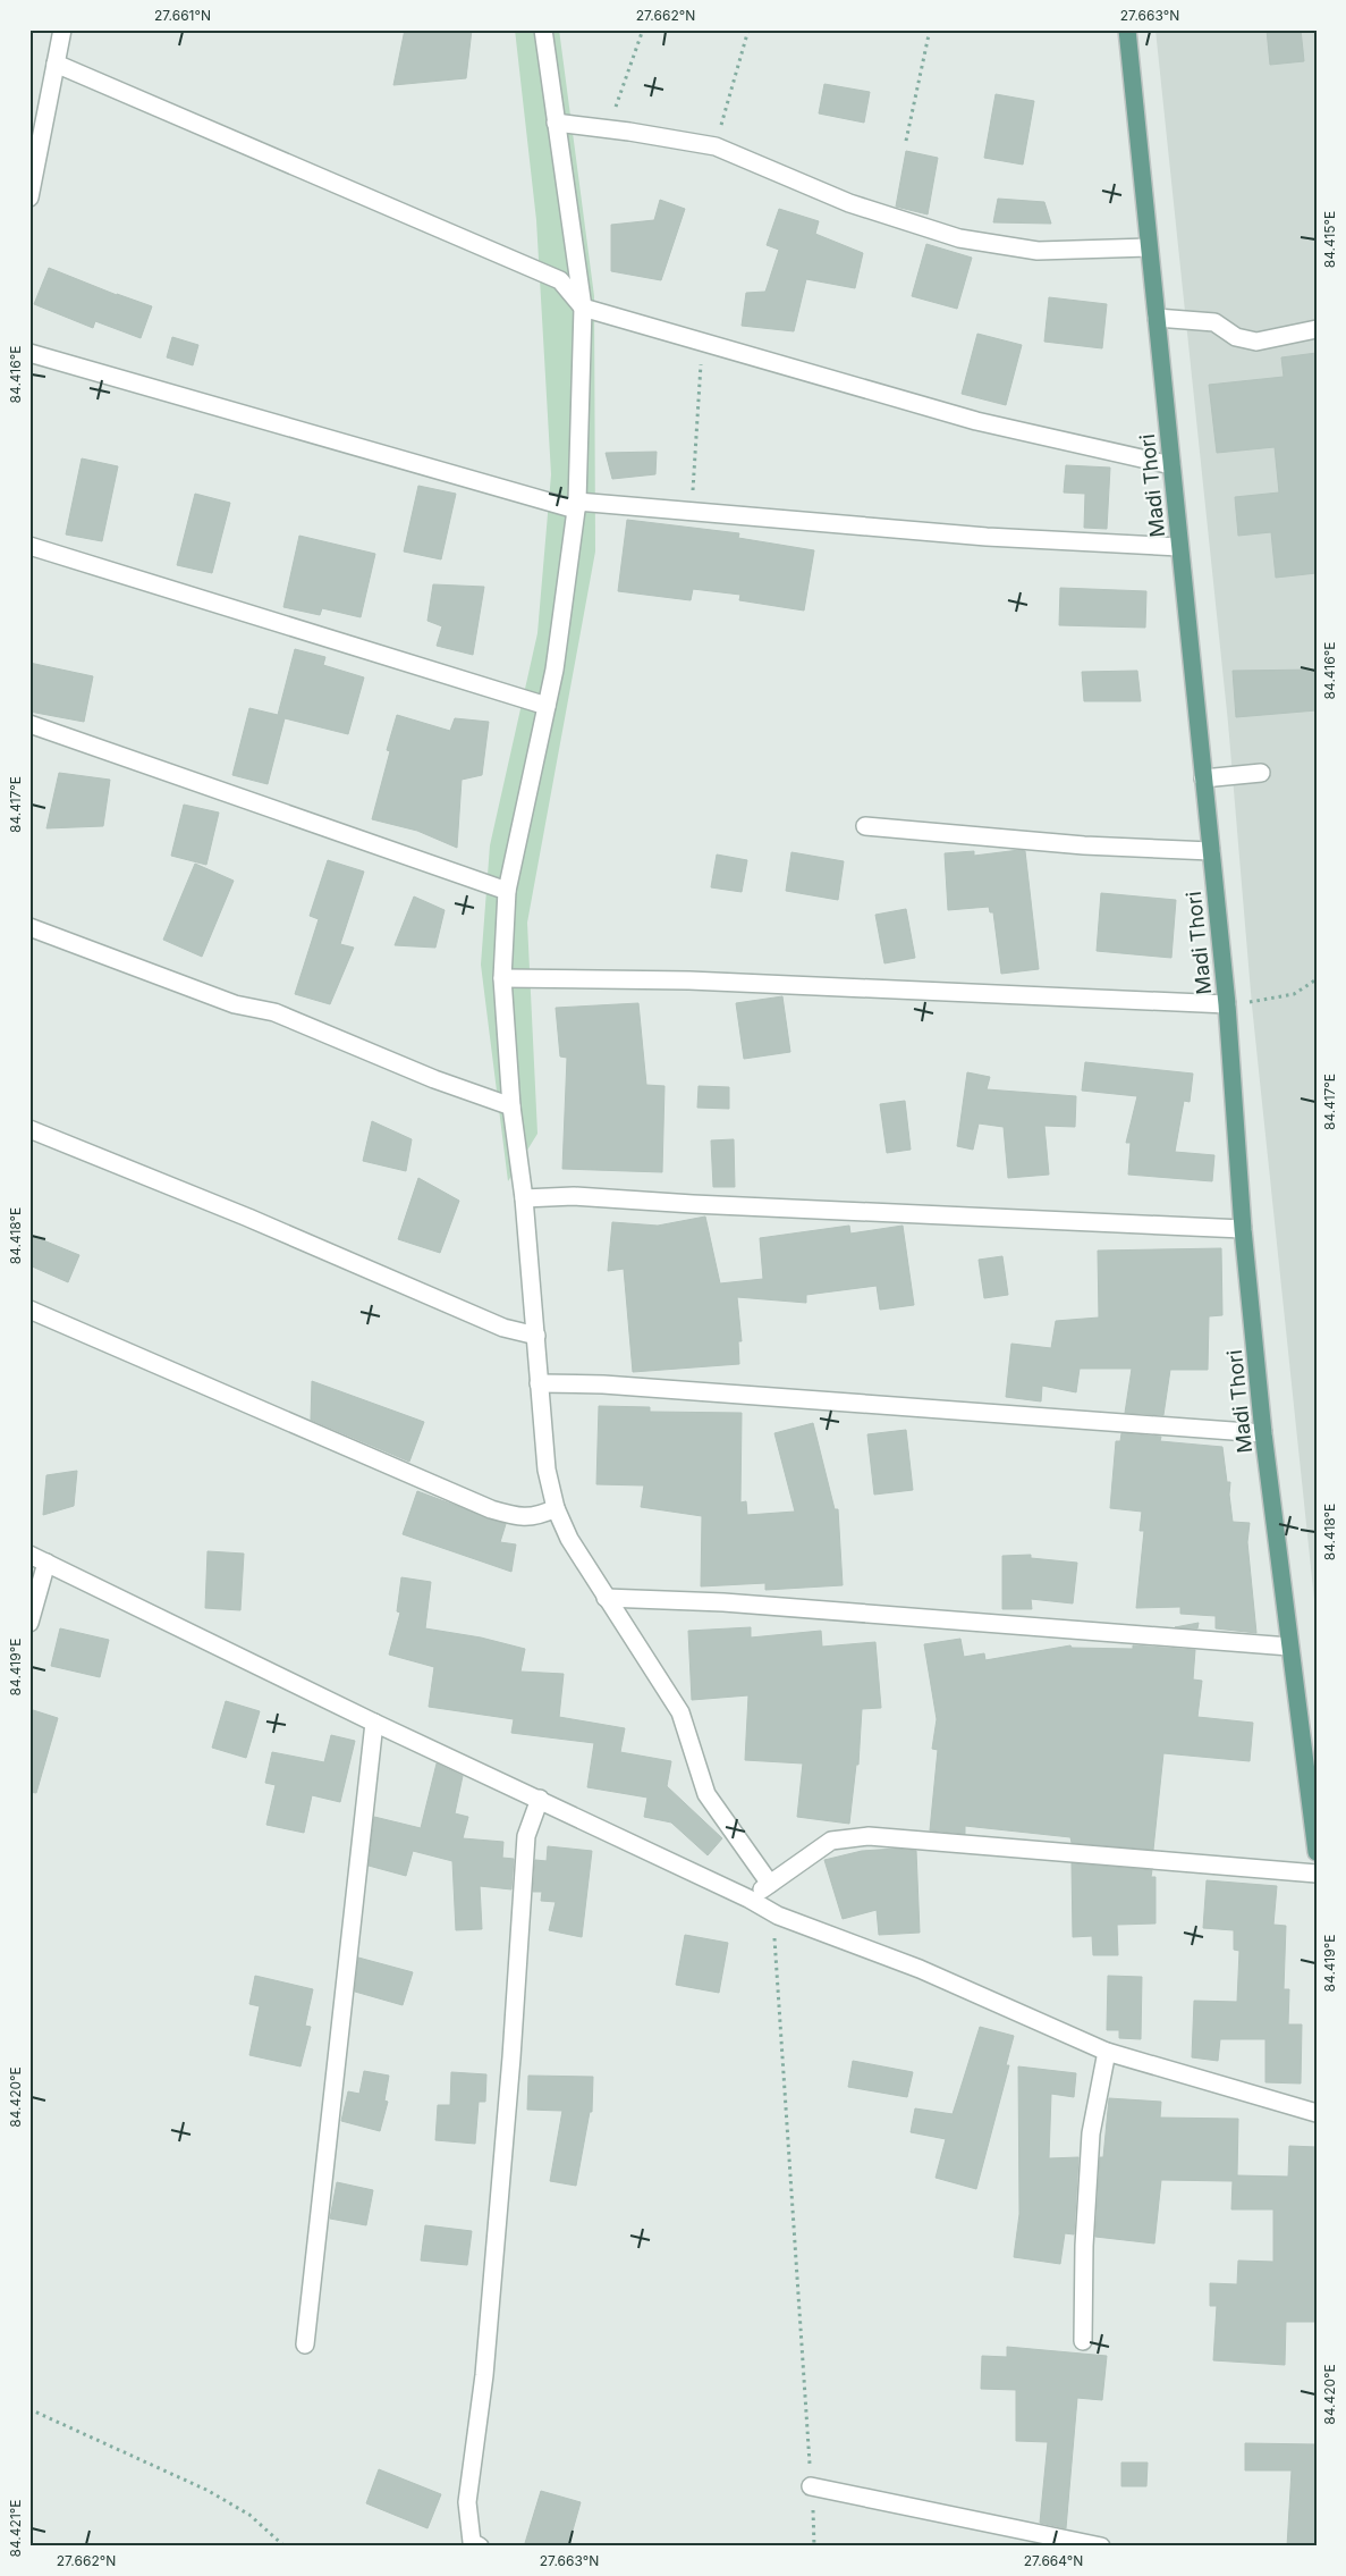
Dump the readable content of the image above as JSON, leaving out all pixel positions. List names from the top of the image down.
{
  "streets": {
    "main road": ["Madi Thori"]
  },
  "coordinates": [
    "27.661°N",
    "27.662°N",
    "27.663°N",
    "84.415°E",
    "84.416°E",
    "84.417°E",
    "84.418°E",
    "84.419°E",
    "84.420°E",
    "84.421°E",
    "27.664°N"
  ]
}
